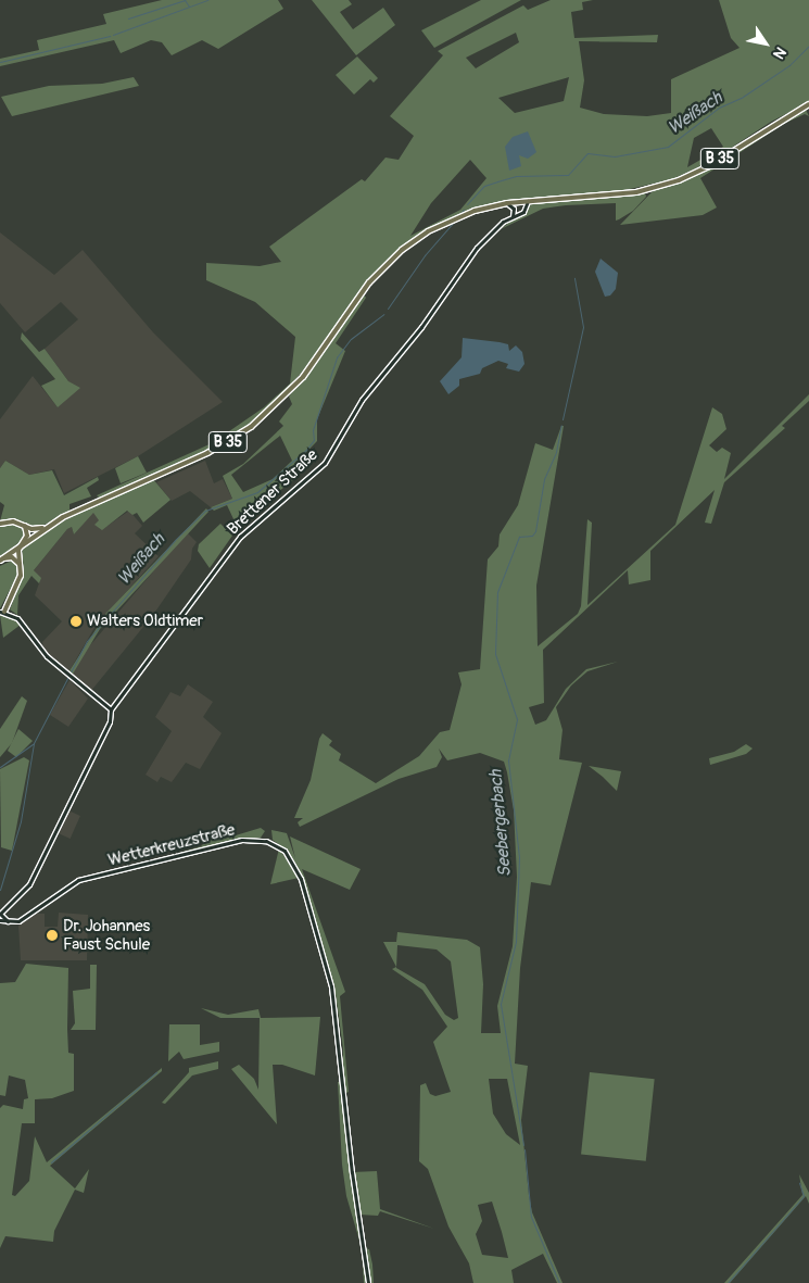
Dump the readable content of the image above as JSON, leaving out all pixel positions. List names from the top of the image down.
{
  "streets": {
    "main road": ["B 35"],
    "street": ["Brettener Straße", "Wetterkreuzstraße"]
  },
  "crossings": [
    ["B 35", "Brettener Straße"]
  ],
  "water": ["Weißach", "Seebergerbach"],
  "places": ["Walters Oldtimer", "Dr. Johannes Faust Schule"],
  "north": "bottom right"
}
